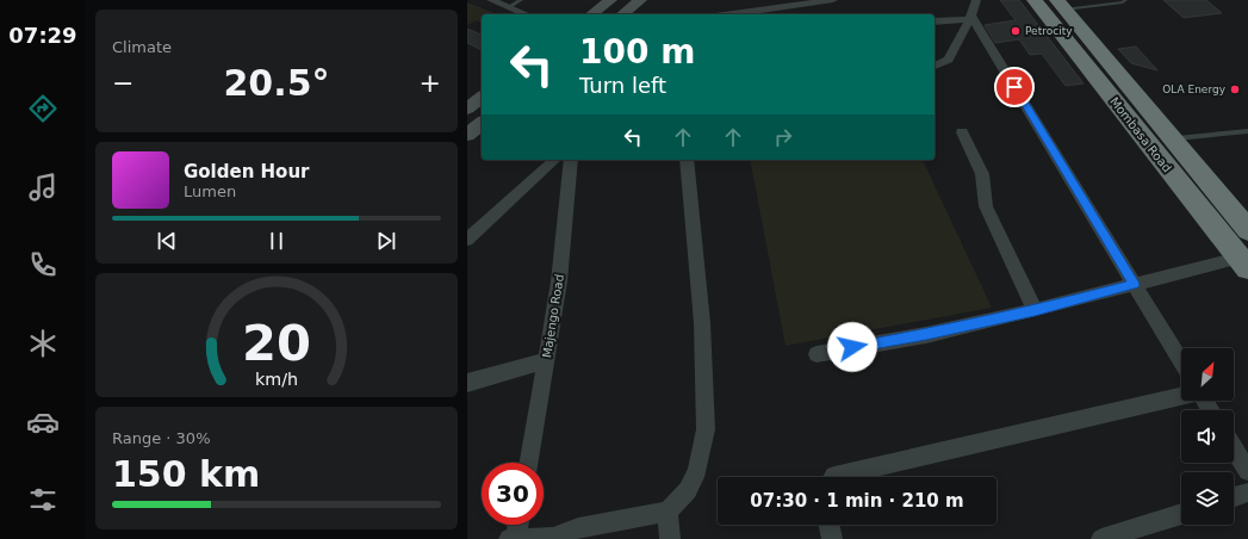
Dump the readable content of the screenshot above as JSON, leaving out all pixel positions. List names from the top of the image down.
{
  "streets": {
    "highway": ["Mombasa Road"],
    "street": ["Majengo Road"]
  },
  "places": ["Petrocity", "OLA Energy"],
  "north": "top right",
  "page": {
    "tabs": "07:29",
    "tile": [
      "Climate",
      ["Range · 30%", "150 km"]
    ],
    "turn": ["100 m", "Turn left"],
    "heat": ["−", "20.5°", "+"],
    "song": ["Golden Hour", "Lumen"],
    "limit": "30",
    "trip": "07:30 · 1 min · 210 m",
    "gauge": ["20", "km/h"]
  }
}
